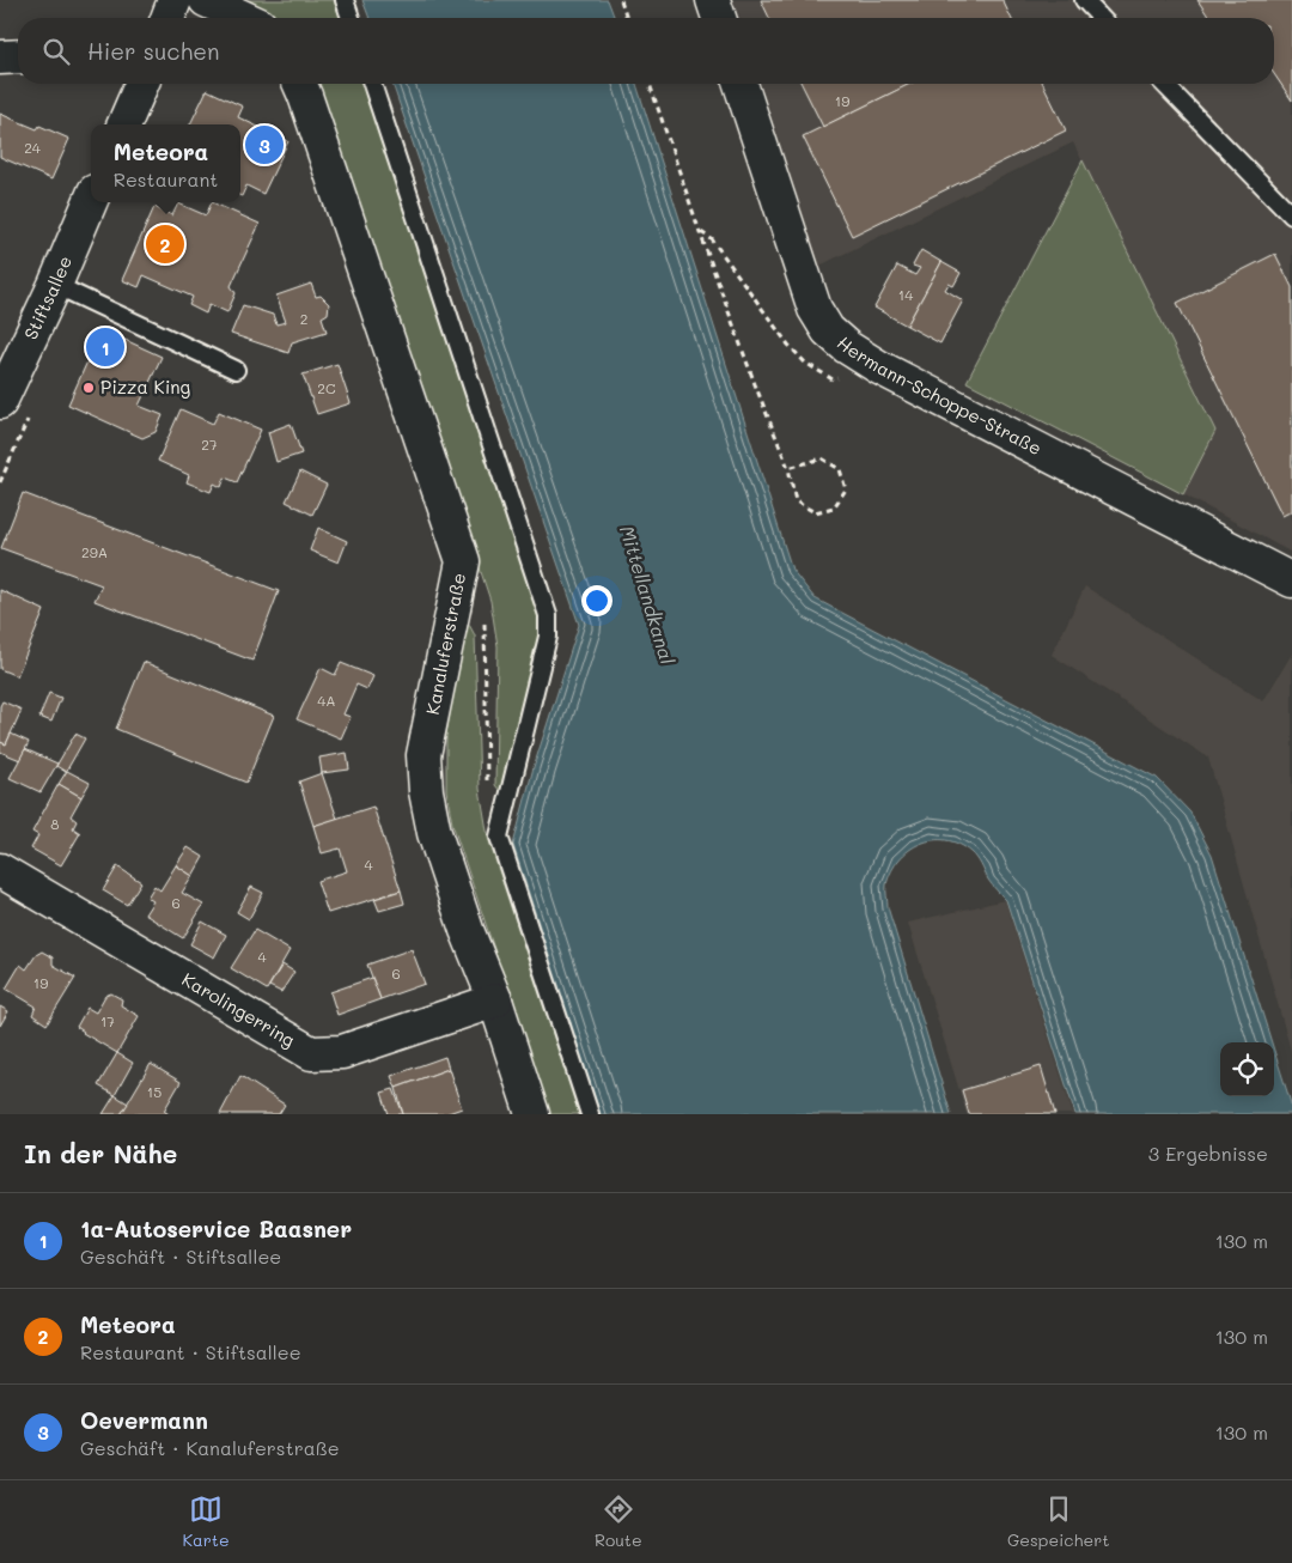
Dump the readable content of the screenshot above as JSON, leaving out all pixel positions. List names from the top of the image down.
{
  "streets": {
    "street": [
      "Stiftsallee",
      "Hermann-Schoppe-Straße",
      "Kanaluferstraße",
      "Karolingerring"
    ]
  },
  "crossings": [
    ["Kanaluferstraße", "Karolingerring"]
  ],
  "water": ["Mittellandkanal"],
  "places": ["Pizza King"],
  "house_numbers": [
    "19",
    "24",
    "14",
    "2",
    "2C",
    "27",
    "29A",
    "4A",
    "8",
    "4",
    "6",
    "4",
    "6",
    "19",
    "17",
    "15"
  ],
  "page": {
    "search": "Hier suchen",
    "pins": ["3", "2", "1"],
    "popup": ["Meteora", "Restaurant"],
    "heading": ["In der Nähe", "3 Ergebnisse"],
    "list": [
      {
        "mark": "1",
        "name": "1a-Autoservice Baasner",
        "note": "Geschäft · Stiftsallee",
        "value": "130 m"
      },
      {
        "mark": "2",
        "name": "Meteora",
        "note": "Restaurant · Stiftsallee",
        "value": "130 m"
      },
      {
        "mark": "3",
        "name": "Oevermann",
        "note": "Geschäft · Kanaluferstraße",
        "value": "130 m"
      }
    ],
    "nav": ["Karte", "Route", "Gespeichert"]
  }
}
